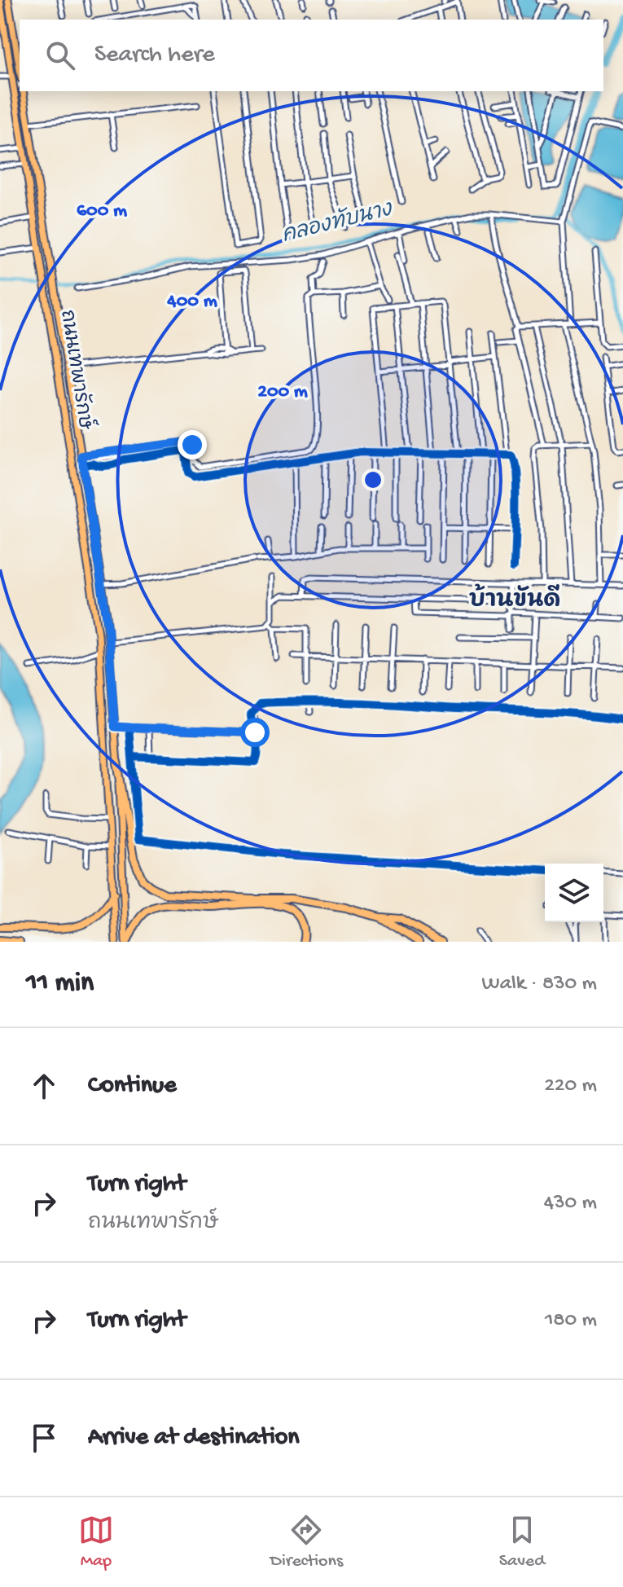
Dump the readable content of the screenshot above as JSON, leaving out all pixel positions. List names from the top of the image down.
{
  "streets": {
    "main road": ["ถนนเทพารักษ์"]
  },
  "districts": ["บ้านขันดี"],
  "water": ["คลองทับนาง"],
  "page": {
    "search": "Search here",
    "heading": ["11 min", "Walk · 830 m"],
    "list": [
      ["Continue", "220 m"],
      ["Turn right", "ถนนเทพารักษ์", "430 m"],
      ["Turn right", "180 m"],
      "Arrive at destination"
    ],
    "nav": ["Map", "Directions", "Saved"]
  },
  "rings": ["600 m", "400 m", "200 m"]
}
